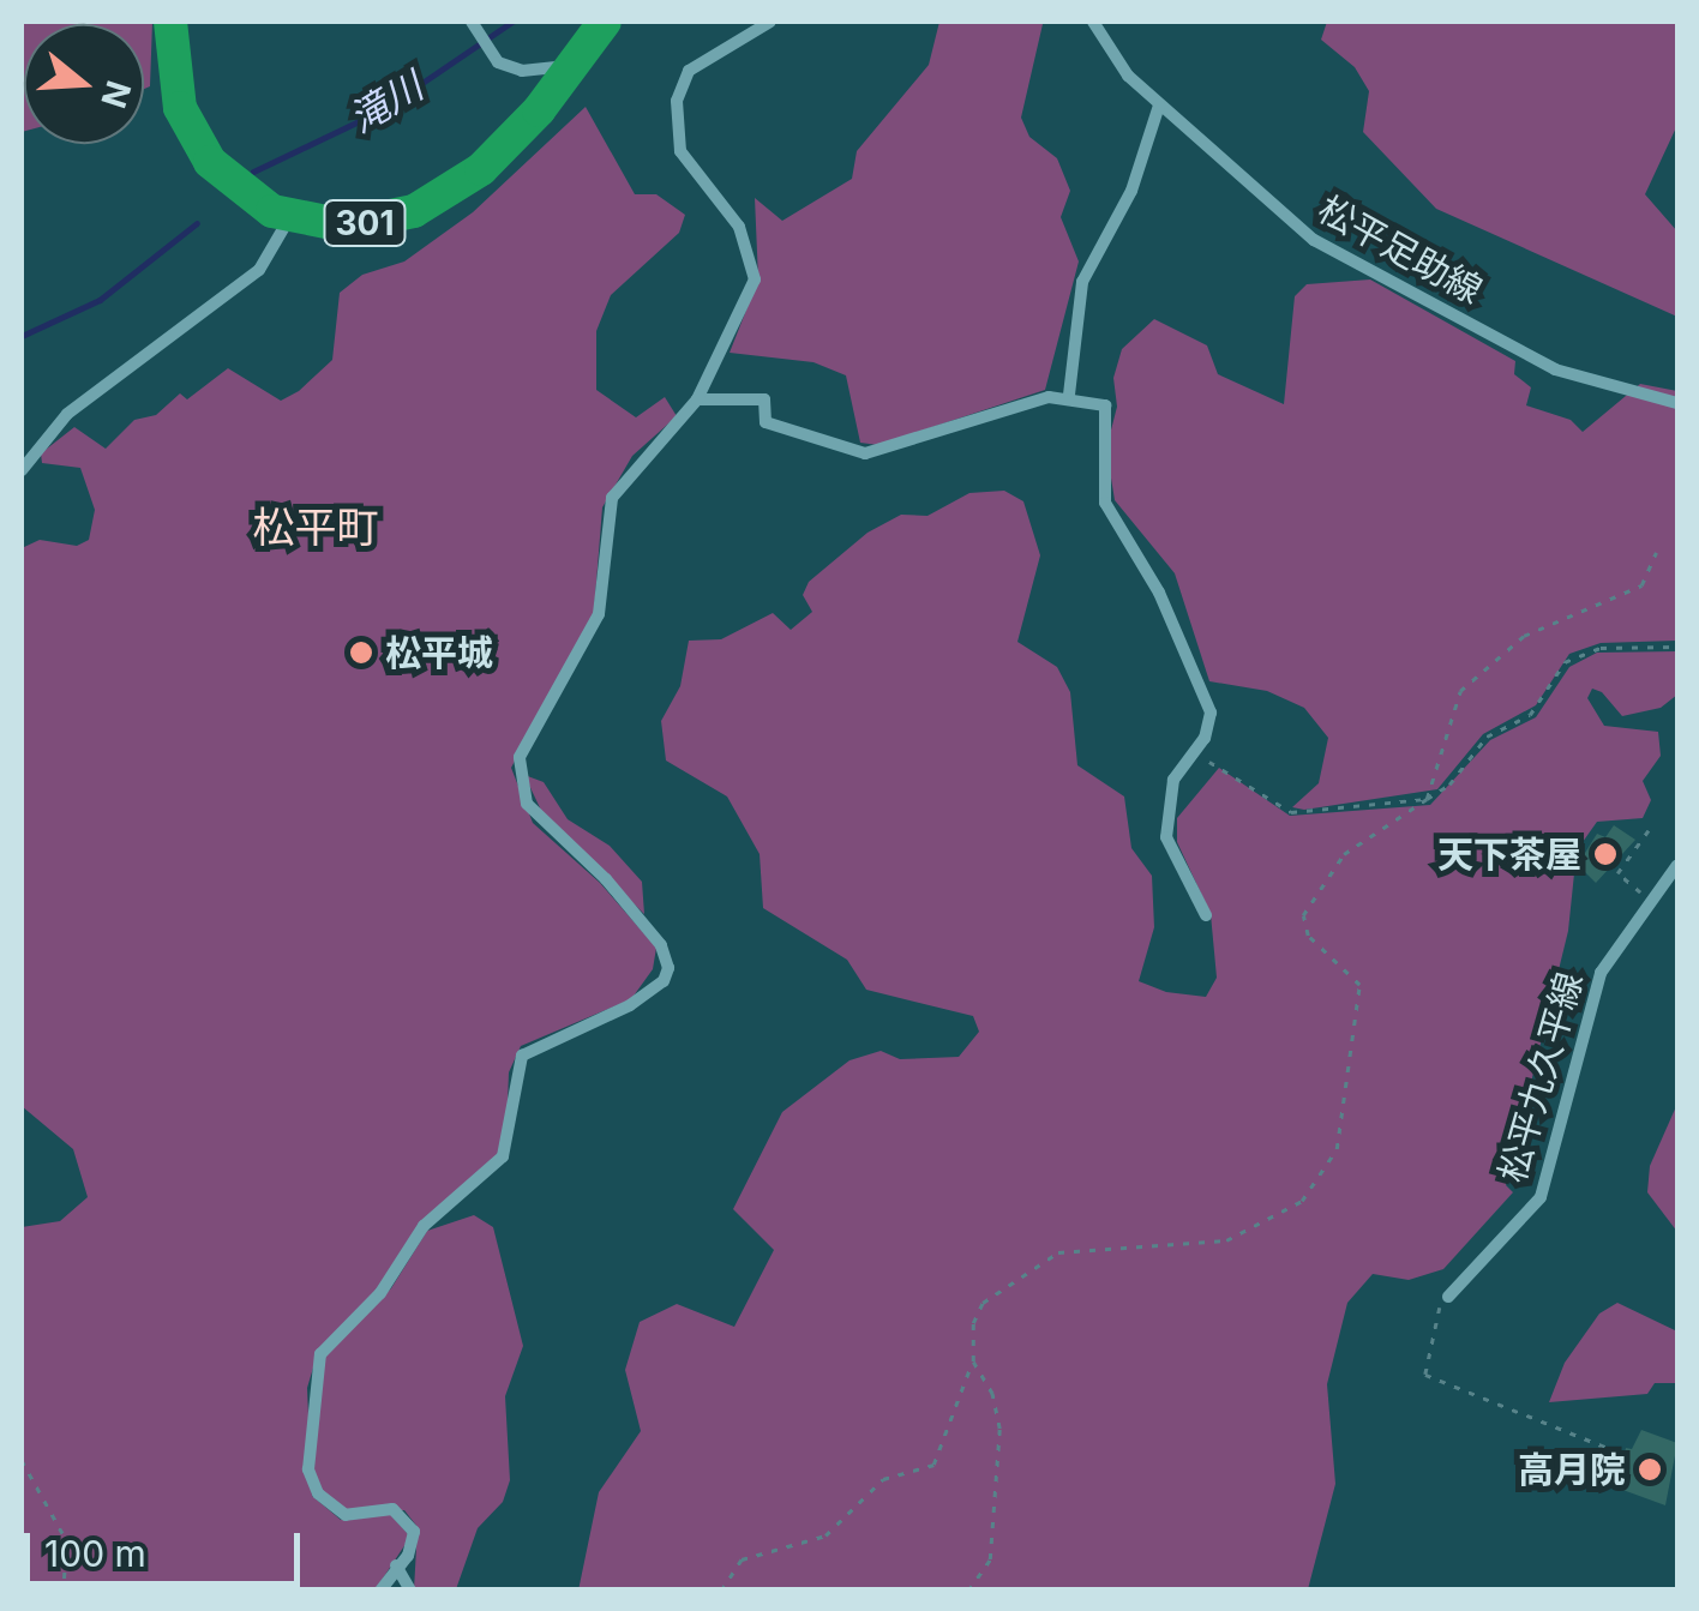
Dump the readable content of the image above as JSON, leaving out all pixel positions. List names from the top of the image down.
{
  "streets": {
    "highway": ["301"],
    "street": ["松平足助線", "松平九久平線"]
  },
  "districts": ["松平町"],
  "water": ["滝川"],
  "places": ["松平城", "天下茶屋", "高月院"],
  "scale_bar": "100 m",
  "north": "right"
}
